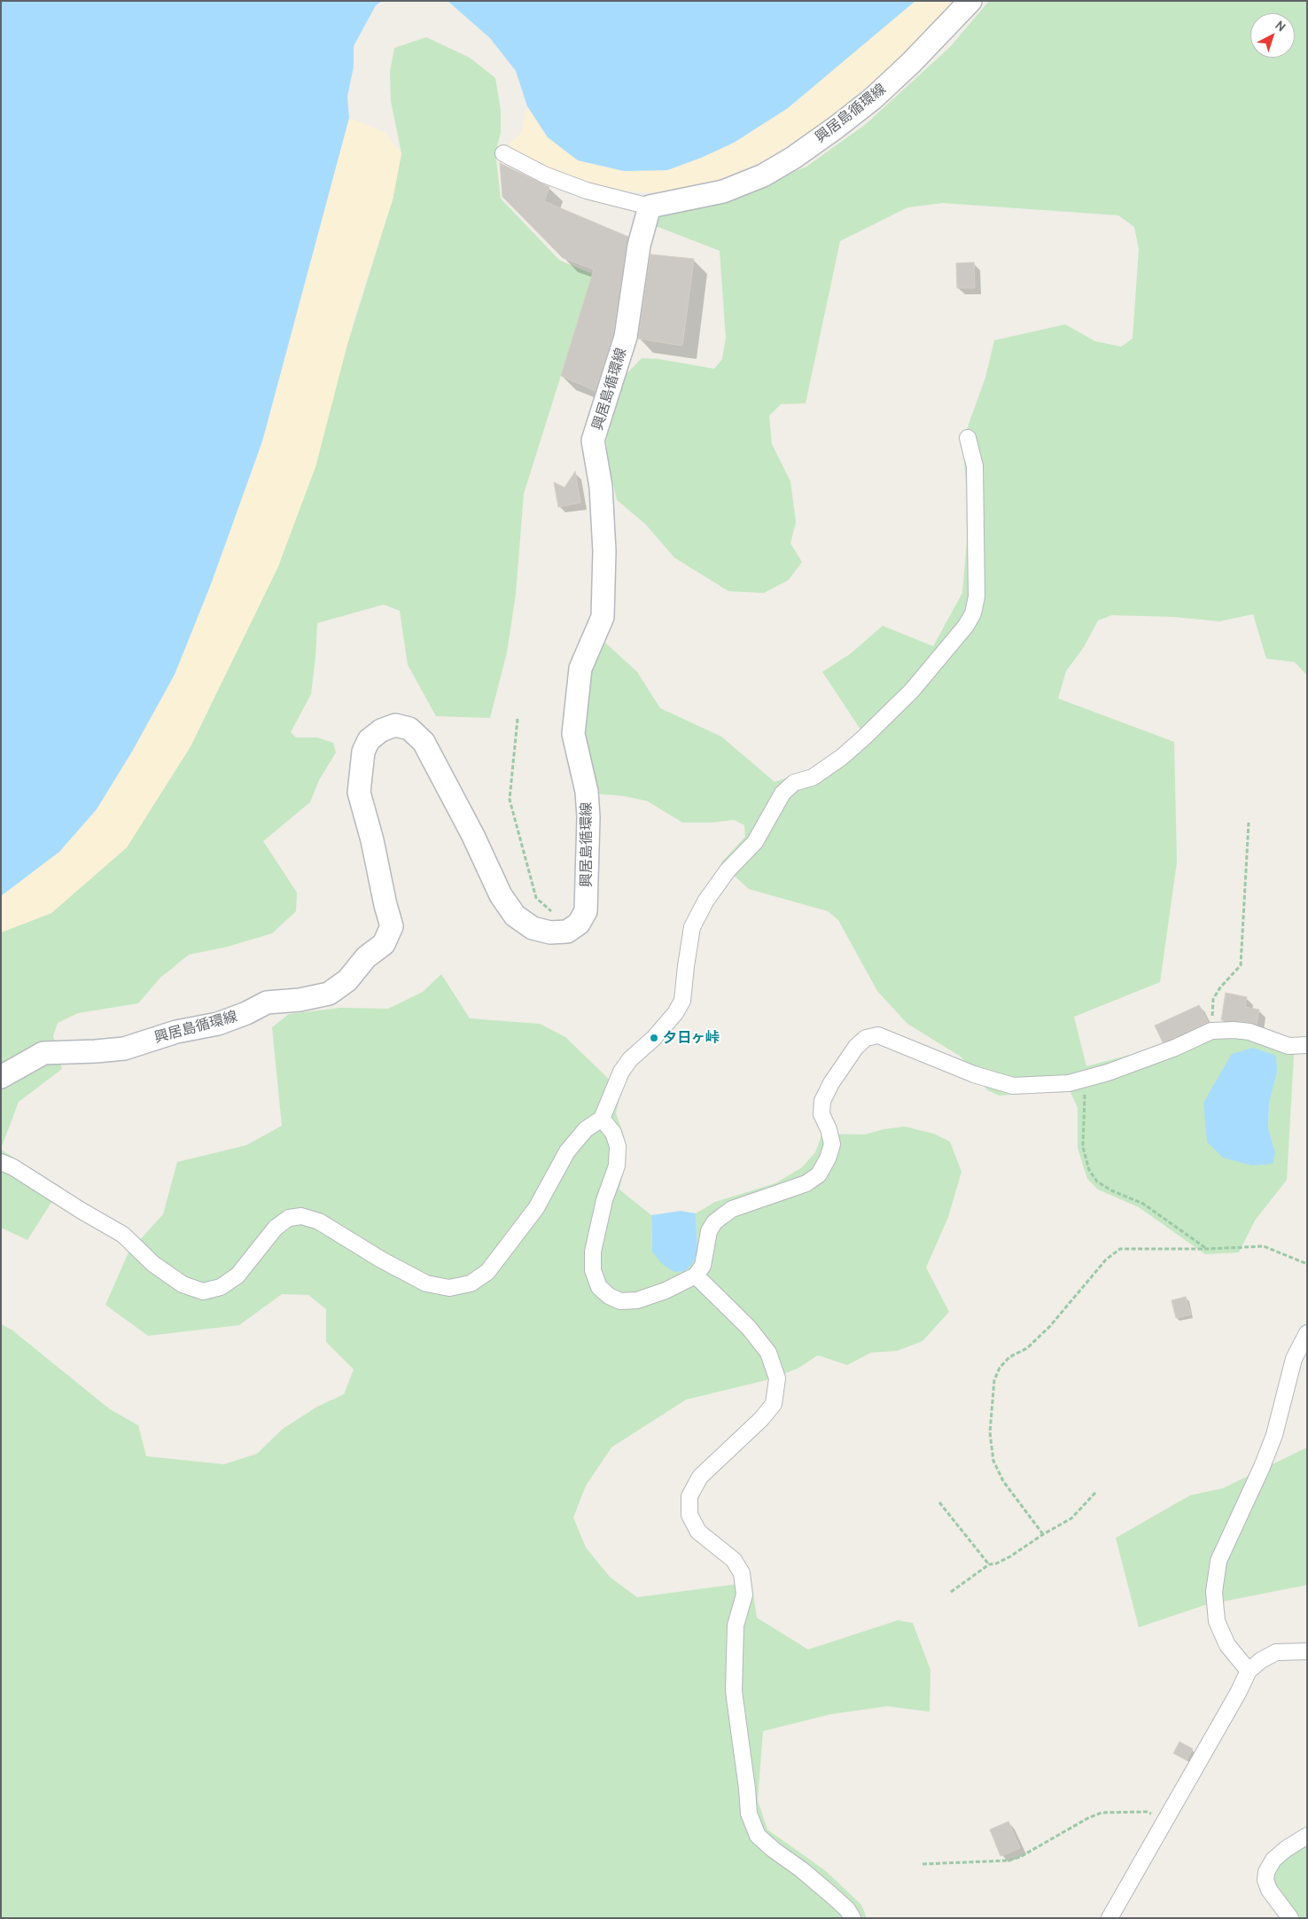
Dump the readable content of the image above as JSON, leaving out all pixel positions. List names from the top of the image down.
{
  "streets": {
    "main road": ["興居島循環線"]
  },
  "places": ["夕日ヶ峠"],
  "north": "top right"
}
